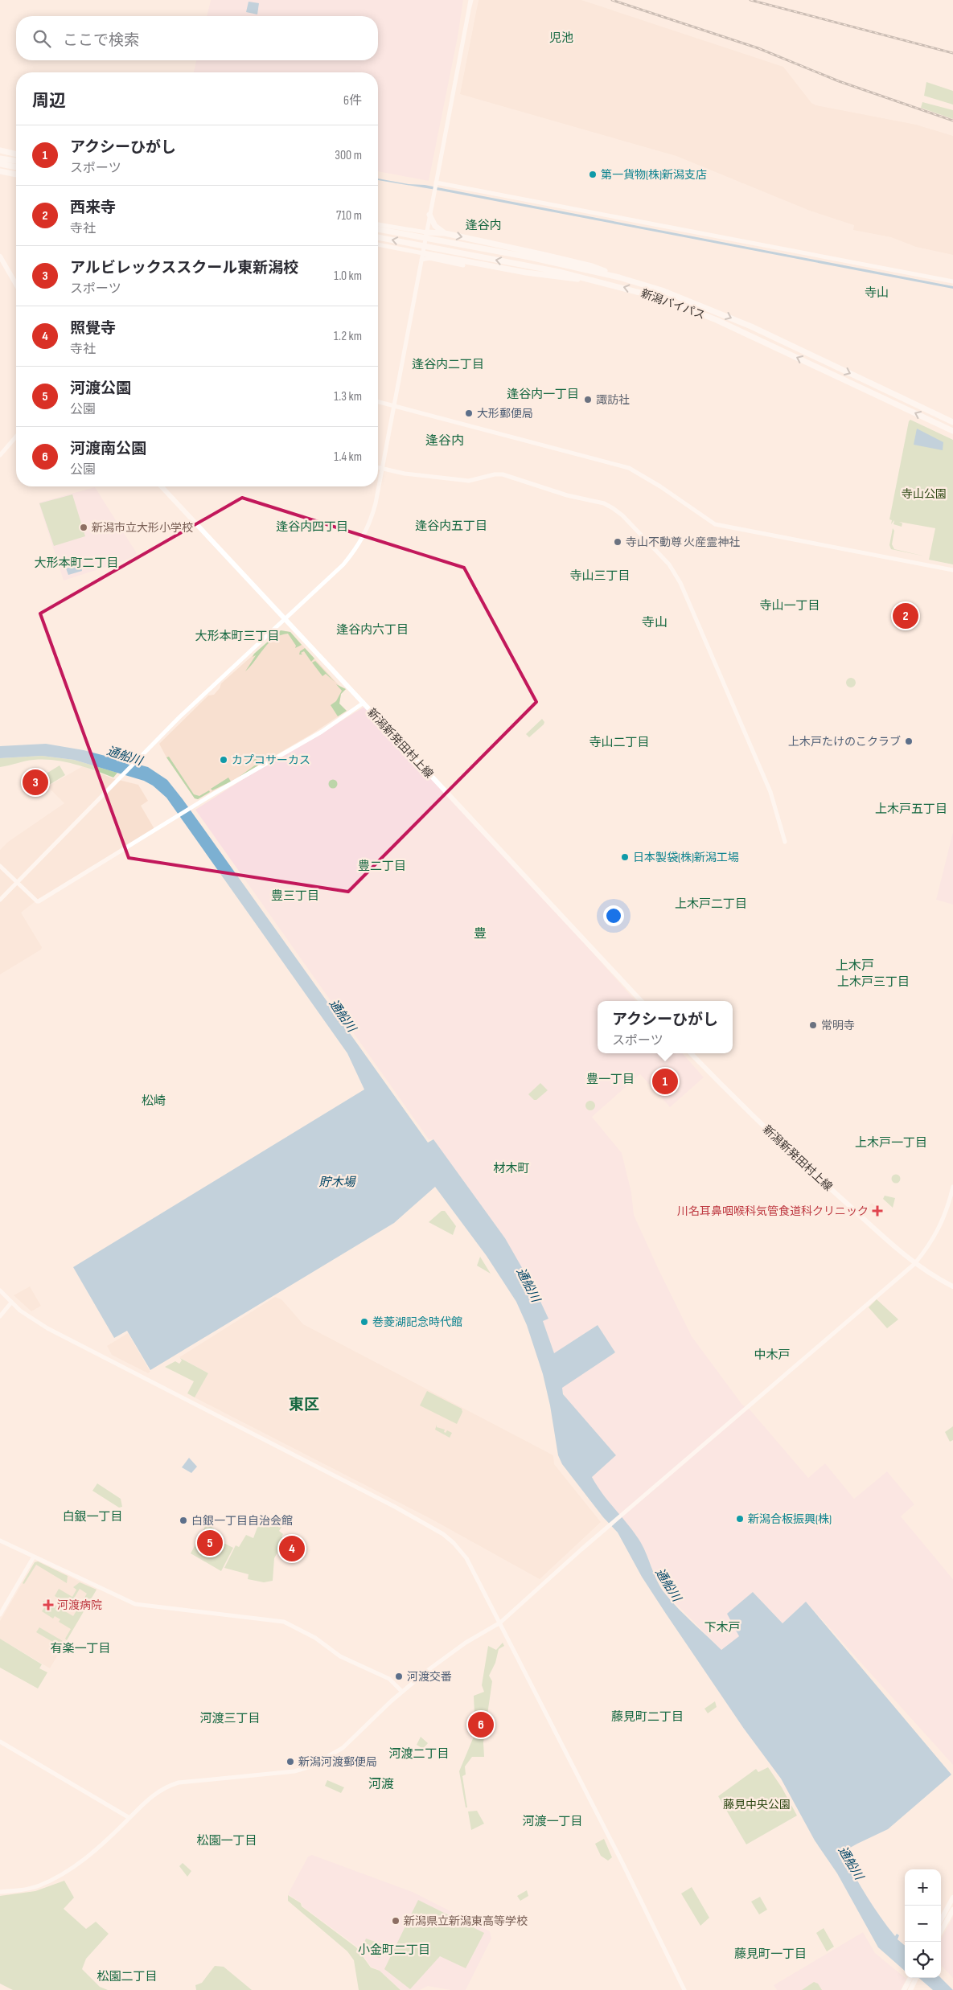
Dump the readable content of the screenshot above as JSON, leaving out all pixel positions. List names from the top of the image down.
{
  "streets": {
    "highway": ["新潟バイパス"],
    "main road": ["新潟新発田村上線"]
  },
  "districts": [
    "児池",
    "逢谷内",
    "寺山",
    "逢谷内二丁目",
    "逢谷内一丁目",
    "逢谷内",
    "逢谷内五丁目",
    "逢谷内四丁目",
    "大形本町二丁目",
    "寺山三丁目",
    "寺山一丁目",
    "寺山",
    "逢谷内六丁目",
    "大形本町三丁目",
    "寺山二丁目",
    "上木戸五丁目",
    "豊二丁目",
    "豊三丁目",
    "上木戸二丁目",
    "豊",
    "上木戸",
    "上木戸三丁目",
    "豊一丁目",
    "松崎",
    "上木戸一丁目",
    "材木町",
    "中木戸",
    "東区",
    "白銀一丁目",
    "下木戸",
    "有楽一丁目",
    "藤見町二丁目",
    "河渡三丁目",
    "河渡二丁目",
    "河渡",
    "河渡一丁目",
    "松園一丁目",
    "小金町二丁目",
    "藤見町一丁目",
    "松園二丁目"
  ],
  "water": ["通船川", "貯木場"],
  "parks": ["寺山公園", "藤見中央公園"],
  "places": {
    "other": [
      "第一貨物(株)新潟支店",
      "諏訪社",
      "大形郵便局",
      "新潟市立大形小学校",
      "寺山不動尊 火産霊神社",
      "上木戸たけのこクラブ",
      "カプコサーカス",
      "日本製袋(株)新潟工場",
      "常明寺",
      "巻菱湖記念時代館",
      "新潟合板振興(株)",
      "白銀一丁目自治会館",
      "河渡交番",
      "新潟河渡郵便局",
      "新潟県立新潟東高等学校"
    ],
    "health": ["川名耳鼻咽喉科気管食道科クリニック", "河渡病院"]
  },
  "page": {
    "search": "ここで検索",
    "heading": ["周辺", "6件"],
    "list": [
      {
        "mark": "1",
        "name": "アクシーひがし",
        "note": "スポーツ",
        "value": "300 m"
      },
      {
        "mark": "2",
        "name": "西来寺",
        "note": "寺社",
        "value": "710 m"
      },
      {
        "mark": "3",
        "name": "アルビレックススクール東新潟校",
        "note": "スポーツ",
        "value": "1.0 km"
      },
      {
        "mark": "4",
        "name": "照覺寺",
        "note": "寺社",
        "value": "1.2 km"
      },
      {
        "mark": "5",
        "name": "河渡公園",
        "note": "公園",
        "value": "1.3 km"
      },
      {
        "mark": "6",
        "name": "河渡南公園",
        "note": "公園",
        "value": "1.4 km"
      }
    ],
    "pins": [
      "2",
      "3",
      "1",
      "5",
      "4",
      "6"
    ],
    "popup": ["アクシーひがし", "スポーツ"],
    "map_buttons": ["+", "−"]
  }
}
